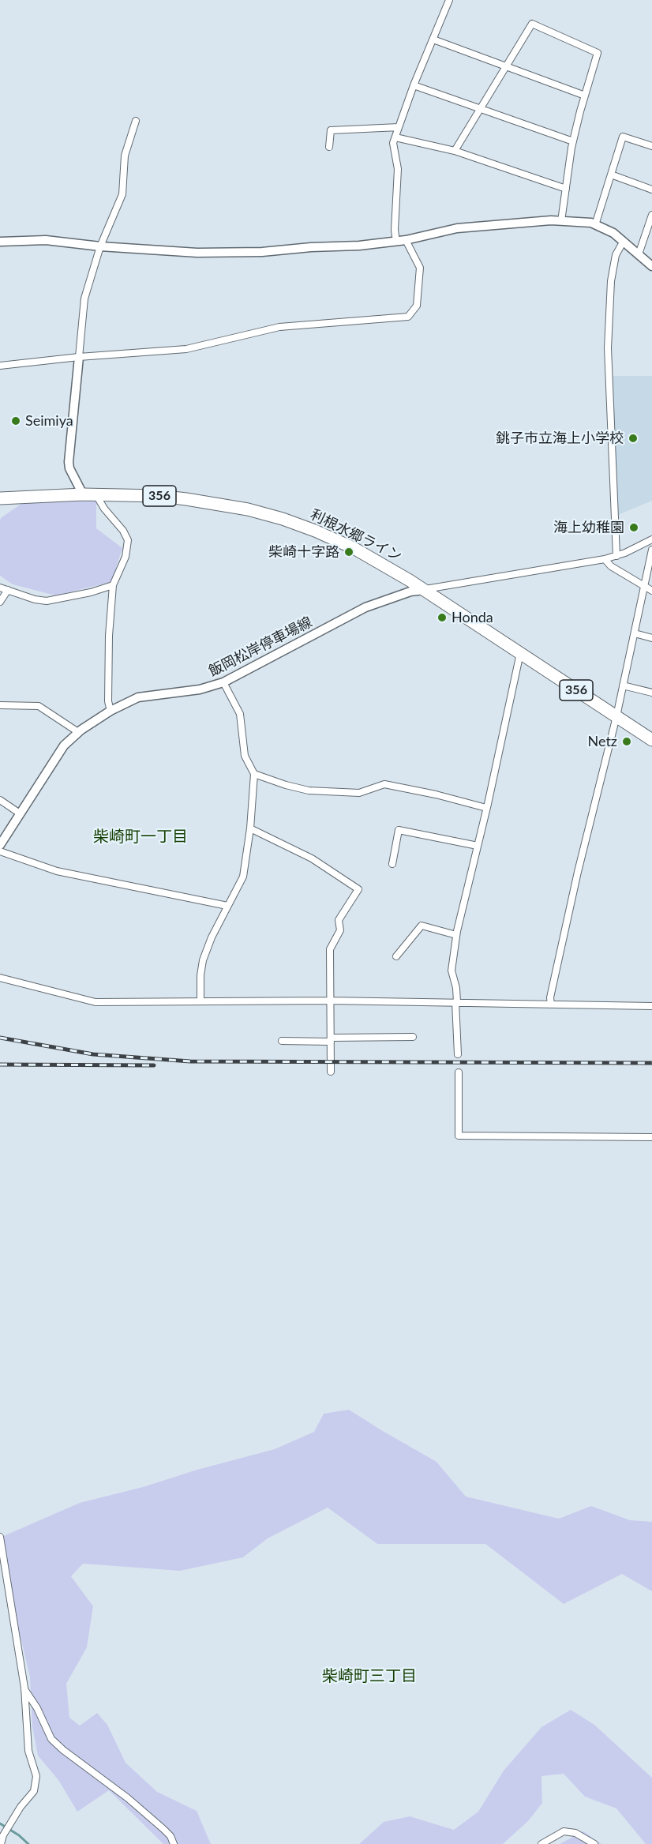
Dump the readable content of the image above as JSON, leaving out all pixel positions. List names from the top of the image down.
{
  "streets": {
    "highway": ["356", "利根水郷ライン"],
    "street": ["飯岡松岸停車場線"]
  },
  "crossings": [
    ["利根水郷ライン", "飯岡松岸停車場線"]
  ],
  "districts": ["柴崎町一丁目", "柴崎町三丁目"],
  "places": [
    "Seimiya",
    "銚子市立海上小学校",
    "海上幼稚園",
    "柴崎十字路",
    "Honda",
    "Netz"
  ]
}
